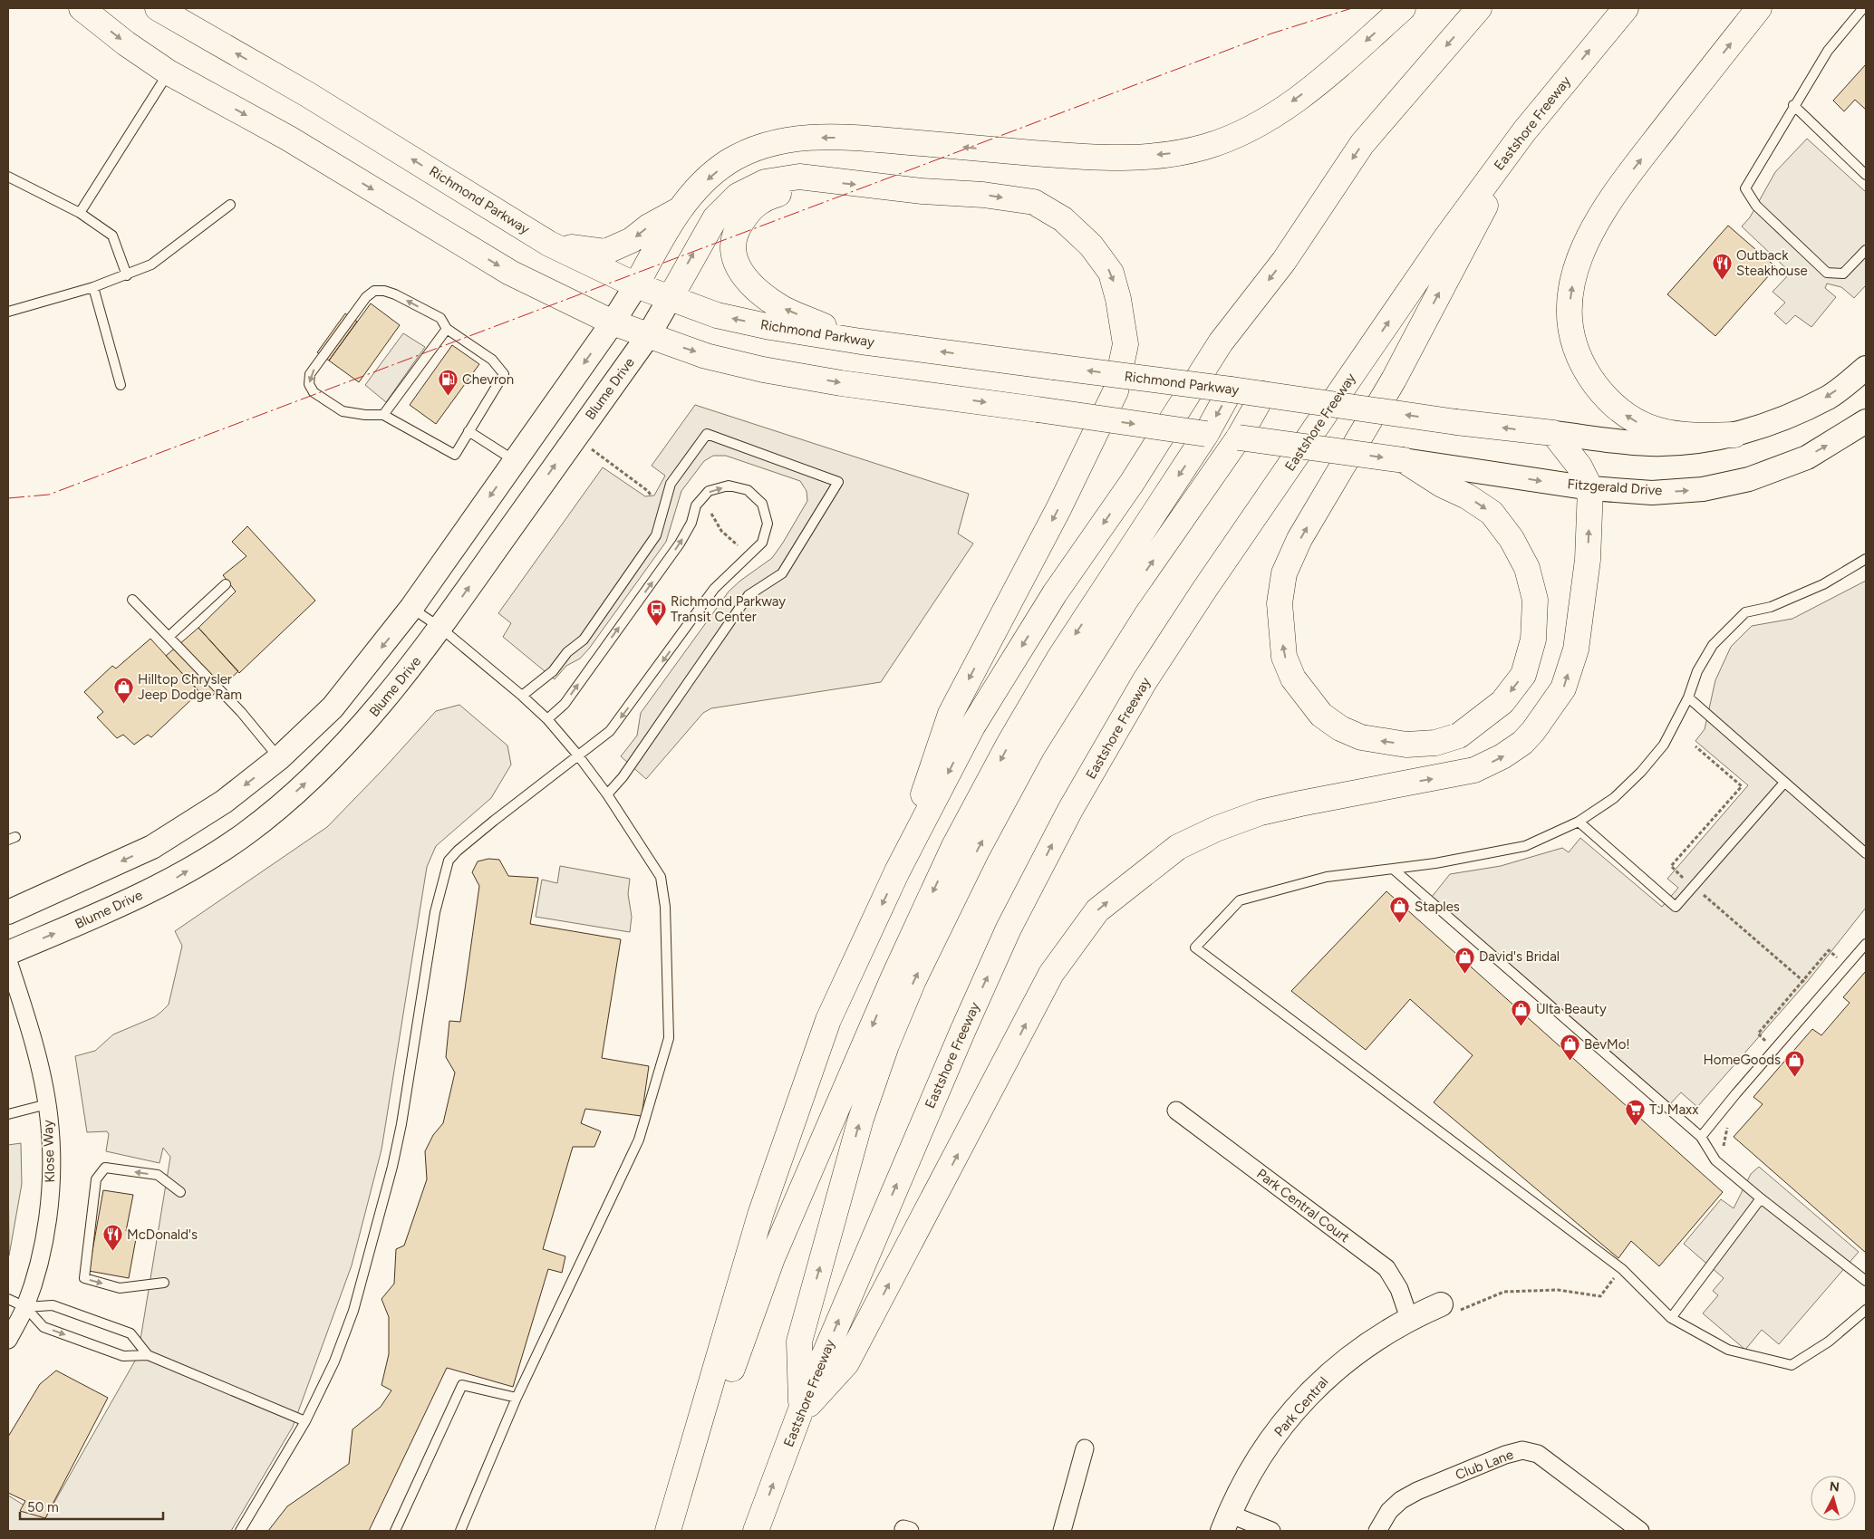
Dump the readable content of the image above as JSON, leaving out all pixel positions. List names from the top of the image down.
{
  "streets": {
    "highway": ["Eastshore Freeway", "Richmond Parkway"],
    "street": [
      "Blume Drive",
      "Fitzgerald Drive",
      "Klose Way",
      "Park Central Court",
      "Park Central",
      "Club Lane"
    ]
  },
  "crossings": [
    ["Richmond Parkway", "Blume Drive"],
    ["Park Central Court", "Park Central"]
  ],
  "places": {
    "restaurant": ["Outback Steakhouse", "McDonald's"],
    "fuel station": ["Chevron"],
    "bus stop": ["Richmond Parkway Transit Center"],
    "shop": [
      "Hilltop Chrysler Jeep Dodge Ram",
      "Staples",
      "David's Bridal",
      "Ulta Beauty",
      "BevMo!",
      "HomeGoods"
    ],
    "supermarket": ["TJ Maxx"]
  },
  "scale_bar": "50 m",
  "north": "top"
}
